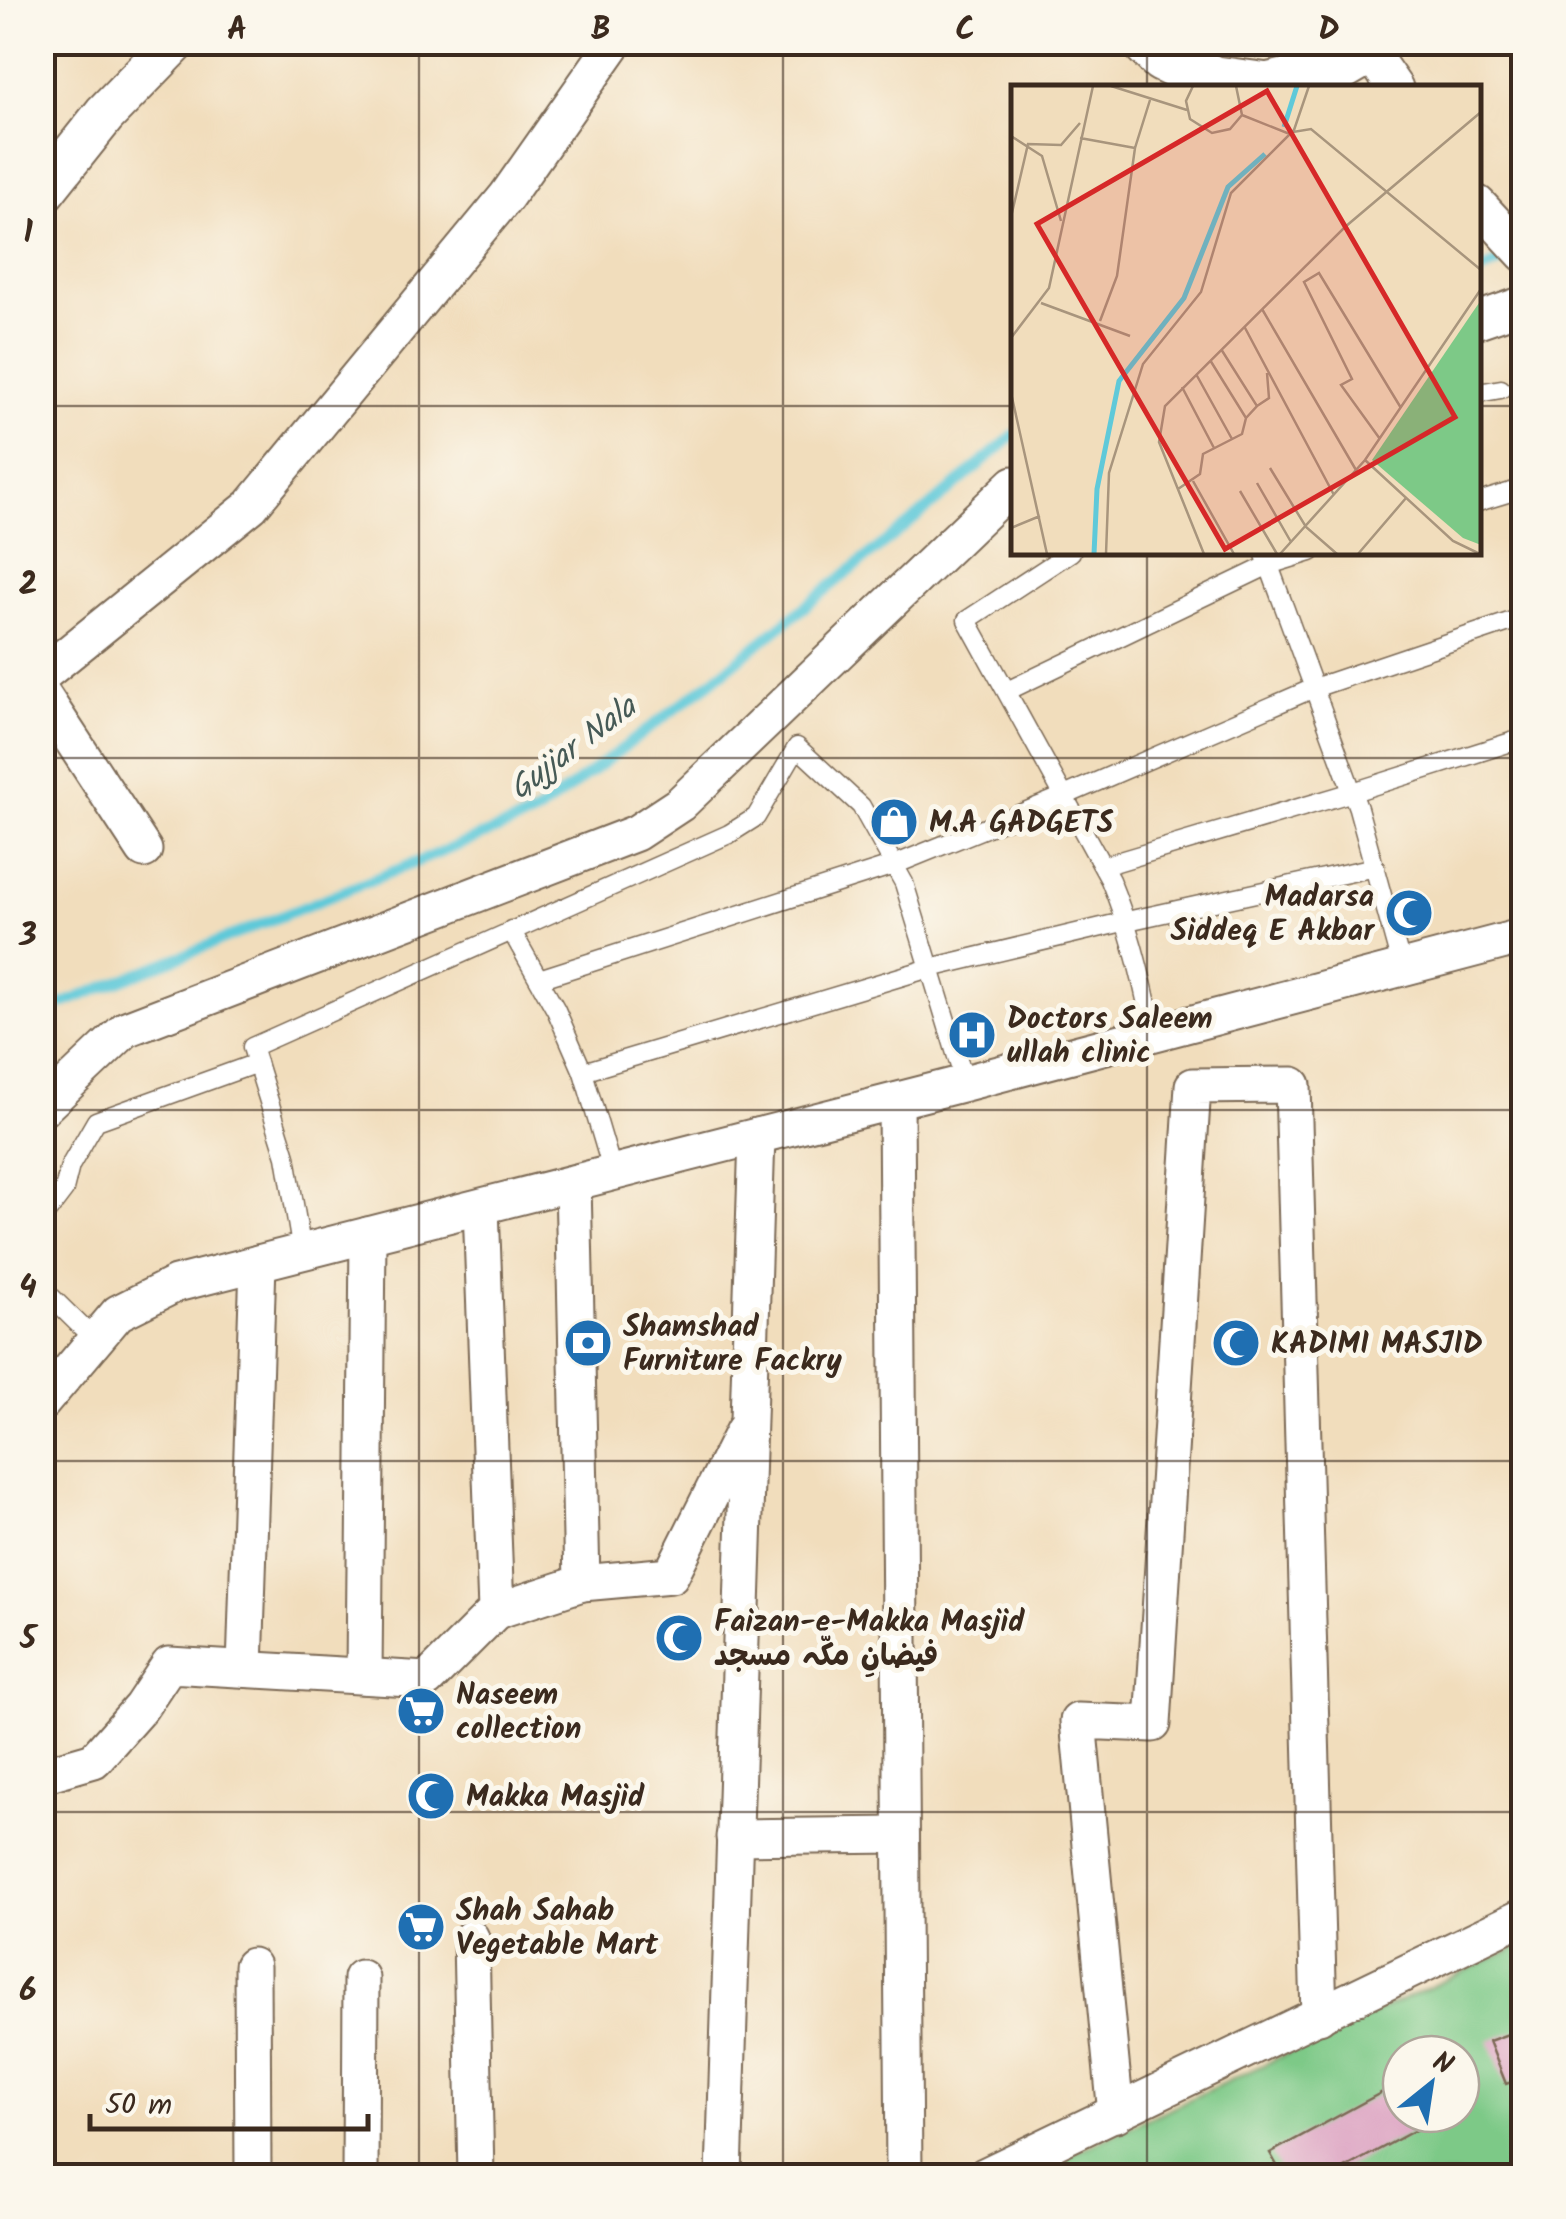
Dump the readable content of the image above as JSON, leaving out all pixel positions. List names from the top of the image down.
{
  "water": ["Gujjar Nala"],
  "places": {
    "shop": ["M.A GADGETS"],
    "mosque": [
      "Madarsa Siddeq E Akbar",
      "KADIMI MASJID",
      "Faizan-e-Makka Masjid فیضانِ مکّہ مسجد",
      "Makka Masjid"
    ],
    "hospital": ["Doctors Saleem ullah clinic"],
    "bank": ["Shamshad Furniture Fackry"],
    "supermarket": ["Naseem collection", "Shah Sahab Vegetable Mart"]
  },
  "scale_bar": "50 m",
  "north": "top right",
  "grid": {
    "columns": [
      "A",
      "B",
      "C",
      "D"
    ],
    "rows": [
      "1",
      "2",
      "3",
      "4",
      "5",
      "6"
    ]
  }
}
